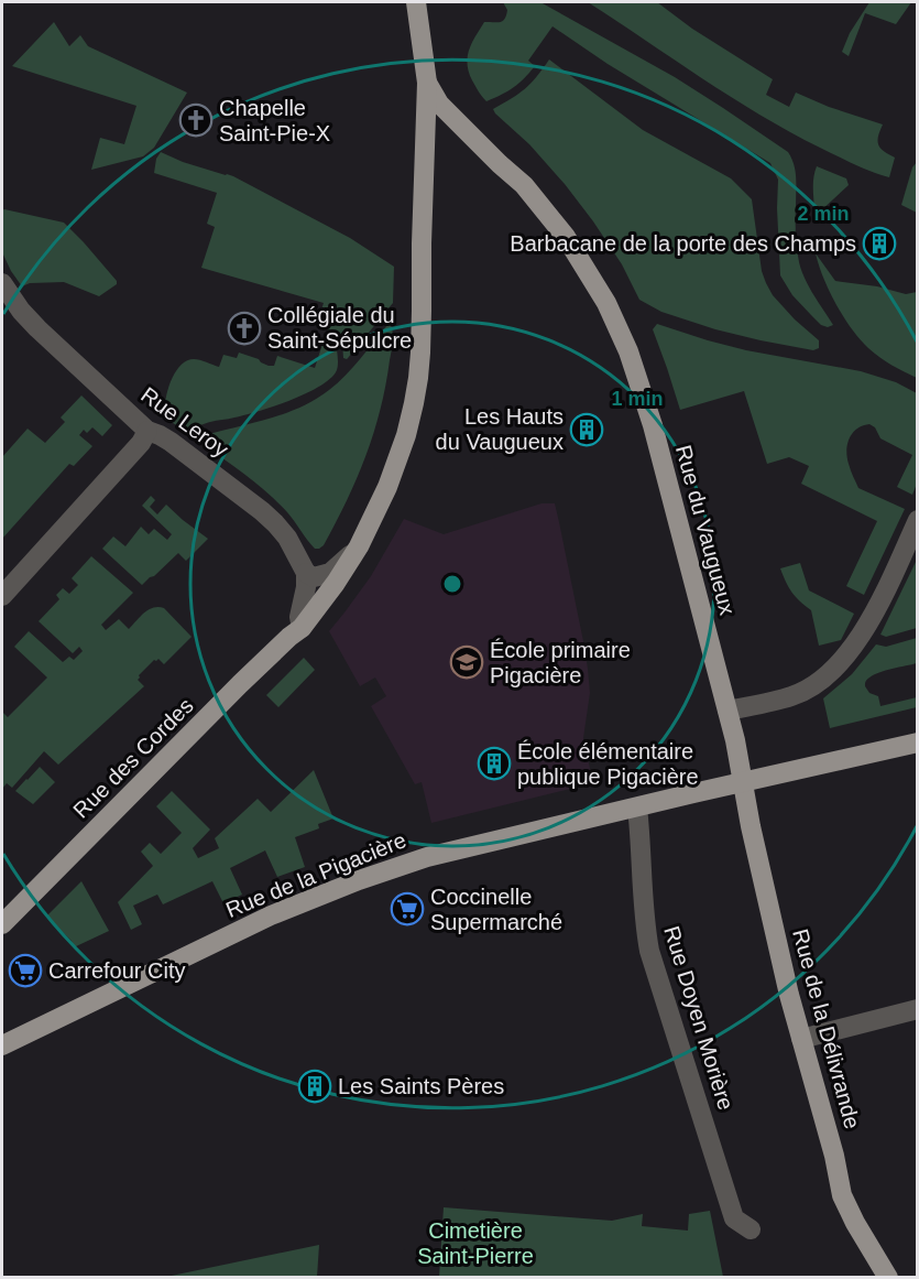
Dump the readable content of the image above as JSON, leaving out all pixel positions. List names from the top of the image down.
{
  "streets": {
    "main road": [
      "Rue du Vaugueux",
      "Rue des Cordes",
      "Rue de la Pigacière",
      "Rue de la Délivrande"
    ],
    "street": ["Rue Leroy", "Rue Doyen Morière"]
  },
  "crossings": [
    ["Rue du Vaugueux", "Rue des Cordes"],
    ["Rue du Vaugueux", "Rue de la Pigacière"],
    ["Rue du Vaugueux", "Rue de la Délivrande"],
    ["Rue de la Pigacière", "Rue Doyen Morière"],
    ["Rue de la Pigacière", "Rue de la Délivrande"]
  ],
  "parks": ["Cimetière Saint-Pierre"],
  "places": {
    "church": ["Chapelle Saint-Pie-X", "Collégiale du Saint-Sépulcre"],
    "building": [
      "Barbacane de la porte des Champs",
      "Les Hauts du Vaugueux",
      "École élémentaire publique Pigacière",
      "Les Saints Pères"
    ],
    "school or university": ["École primaire Pigacière"],
    "supermarket": ["Coccinelle Supermarché", "Carrefour City"]
  },
  "rings": ["2 min", "1 min"]
}
